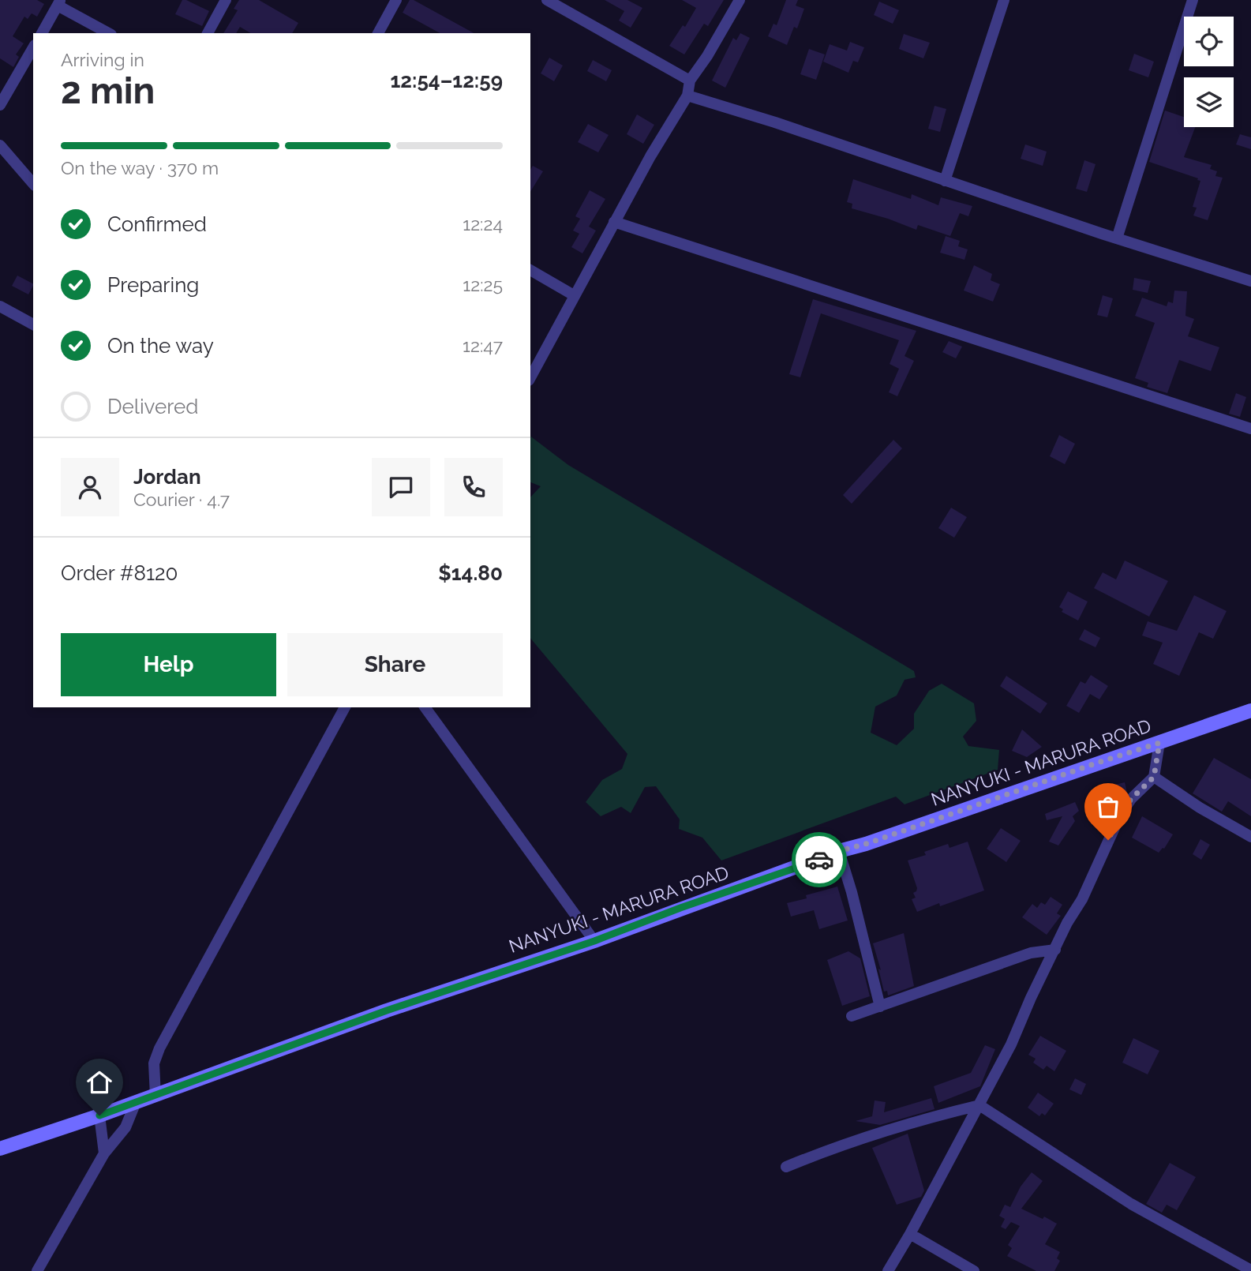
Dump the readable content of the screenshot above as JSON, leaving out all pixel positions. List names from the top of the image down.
{
  "streets": {
    "street": ["NANYUKI - MARURA ROAD"]
  },
  "page": {
    "heading": ["2 min", "Arriving in", "12:54–12:59"],
    "panel": [
      "Jordan",
      "Courier · 4.7",
      "Order #8120",
      "$14.80"
    ],
    "bar": "On the way · 370 m",
    "list": [
      ["Confirmed", "12:24"],
      ["Preparing", "12:25"],
      ["On the way", "12:47"],
      "Delivered"
    ],
    "buttons": ["Help", "Share"]
  }
}
